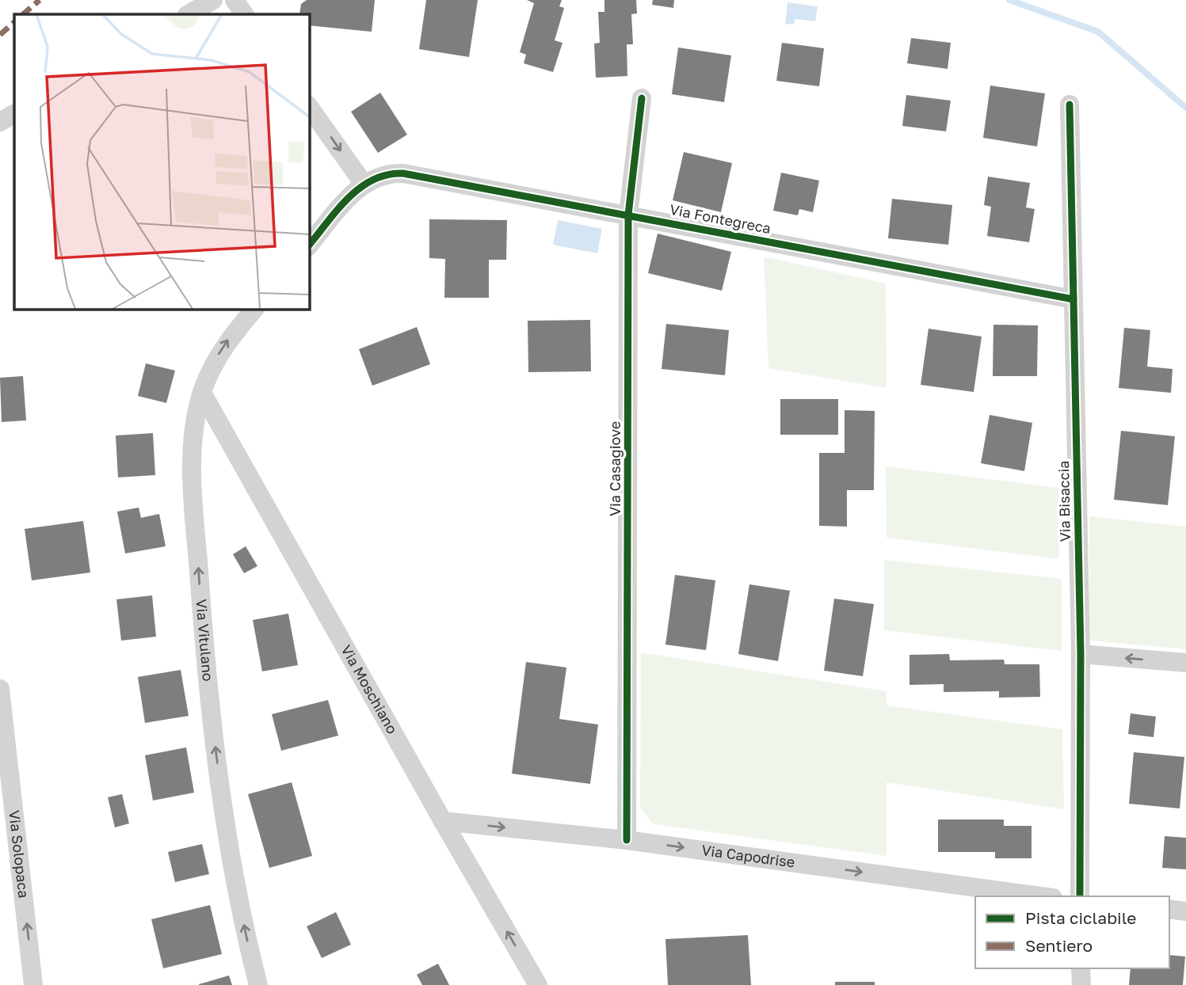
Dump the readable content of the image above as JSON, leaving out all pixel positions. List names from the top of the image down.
{
  "streets": {
    "street": [
      "Via Fontegreca",
      "Via Casagiove",
      "Via Bisaccia",
      "Via Vitulano",
      "Via Moschiano",
      "Via Solopaca",
      "Via Capodrise"
    ]
  },
  "crossings": [
    ["Via Fontegreca", "Via Casagiove"],
    ["Via Fontegreca", "Via Bisaccia"],
    ["Via Casagiove", "Via Capodrise"],
    ["Via Vitulano", "Via Moschiano"],
    ["Via Moschiano", "Via Capodrise"]
  ],
  "one_way": ["Via Vitulano", "Via Solopaca", "Via Capodrise"],
  "legend": ["Pista ciclabile", "Sentiero"]
}
